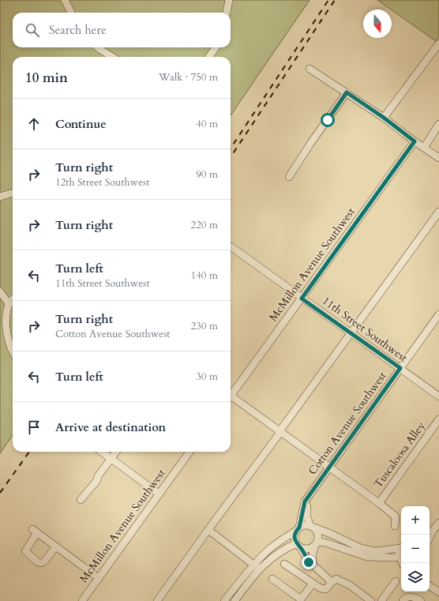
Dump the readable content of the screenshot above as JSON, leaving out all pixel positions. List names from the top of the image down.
{
  "streets": {
    "street": [
      "McMillon Avenue Southwest",
      "11th Street Southwest",
      "Cotton Avenue Southwest",
      "Tuscaloosa Alley"
    ]
  },
  "crossings": [
    ["McMillon Avenue Southwest", "11th Street Southwest"],
    ["11th Street Southwest", "Cotton Avenue Southwest"]
  ],
  "north": "bottom",
  "page": {
    "search": "Search here",
    "heading": ["10 min", "Walk · 750 m"],
    "list": [
      ["Continue", "40 m"],
      ["Turn right", "12th Street Southwest", "90 m"],
      ["Turn right", "220 m"],
      ["Turn left", "11th Street Southwest", "140 m"],
      ["Turn right", "Cotton Avenue Southwest", "230 m"],
      ["Turn left", "30 m"],
      "Arrive at destination"
    ],
    "map_buttons": ["+", "−"]
  }
}
